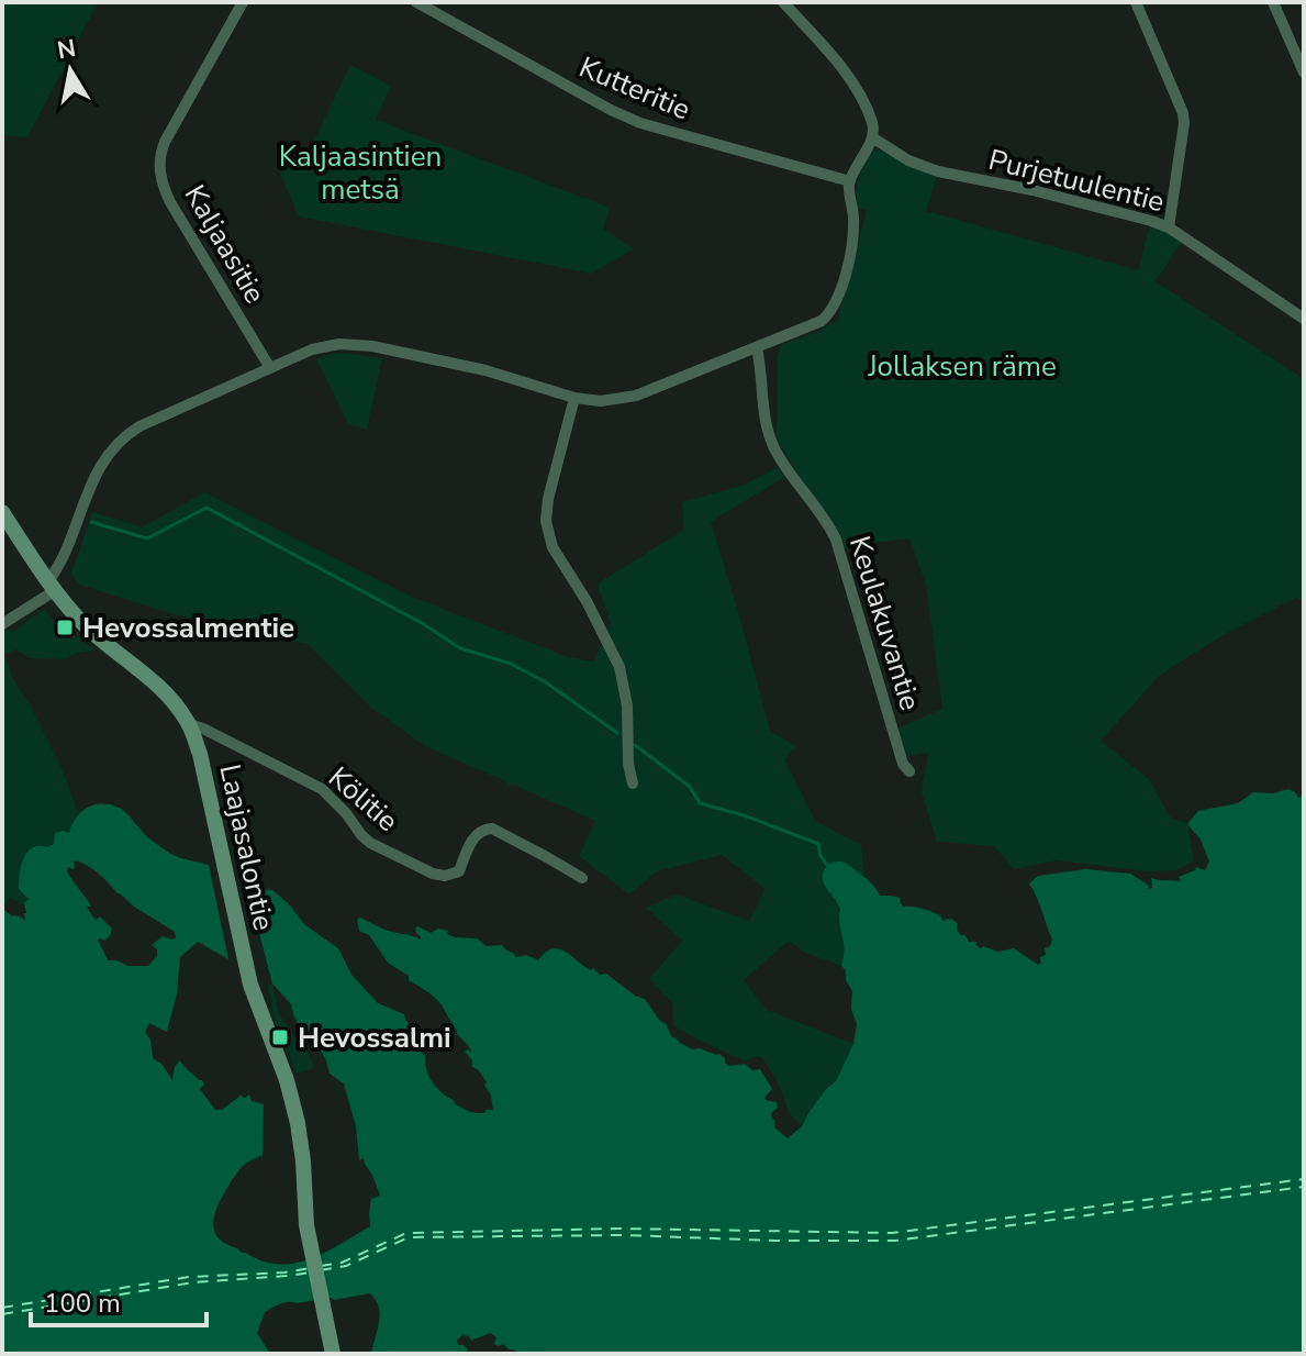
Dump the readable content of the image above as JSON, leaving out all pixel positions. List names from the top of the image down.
{
  "streets": {
    "main road": ["Laajasalontie"],
    "street": [
      "Kutteritie",
      "Purjetuulentie",
      "Kaljaasitie",
      "Keulakuvantie",
      "Kölitie"
    ]
  },
  "crossings": [
    ["Kölitie", "Laajasalontie"]
  ],
  "parks": ["Kaljaasintien metsä", "Jollaksen räme"],
  "places": {
    "transit": ["Hevossalmentie", "Hevossalmi"]
  },
  "scale_bar": "100 m",
  "north": "top"
}
